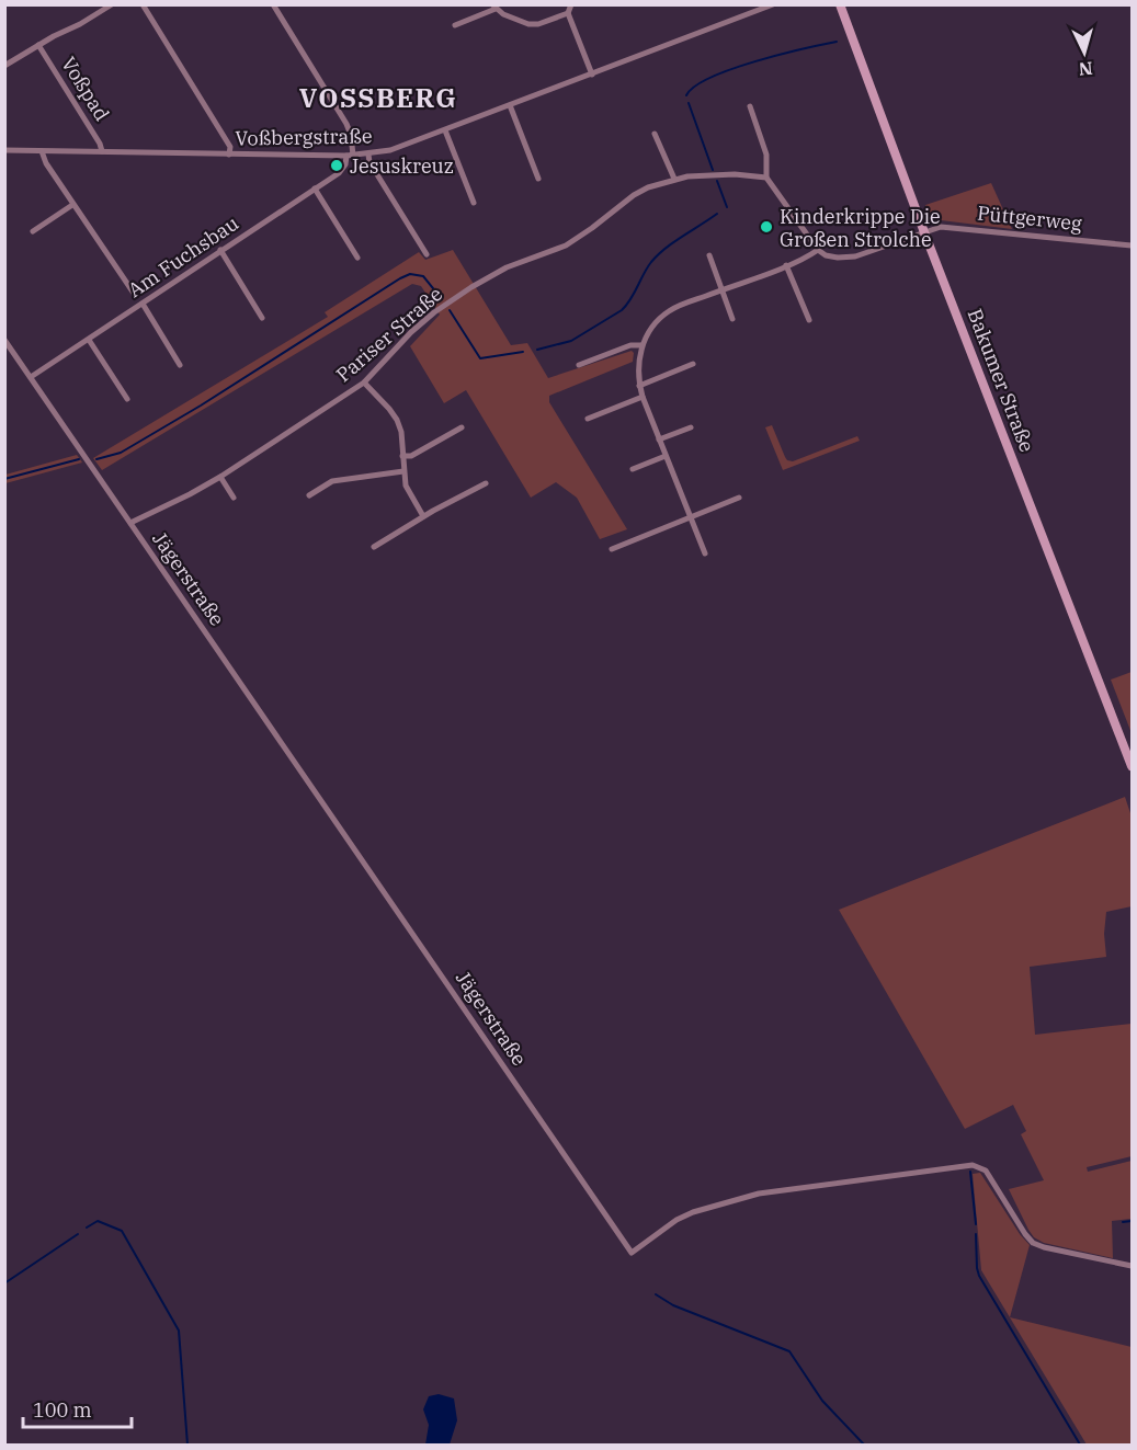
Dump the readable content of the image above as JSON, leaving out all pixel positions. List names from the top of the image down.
{
  "streets": {
    "main road": ["Bakumer Straße"],
    "street": [
      "Voßpad",
      "Voßbergstraße",
      "Püttgerweg",
      "Am Fuchsbau",
      "Pariser Straße",
      "Jägerstraße"
    ]
  },
  "crossings": [
    ["Voßpad", "Voßbergstraße"],
    ["Voßbergstraße", "Am Fuchsbau"],
    ["Püttgerweg", "Bakumer Straße"],
    ["Am Fuchsbau", "Jägerstraße"],
    ["Pariser Straße", "Jägerstraße"]
  ],
  "districts": ["VOSSBERG"],
  "places": ["Jesuskreuz", "Kinderkrippe Die Großen Strolche"],
  "scale_bar": "100 m",
  "north": "bottom"
}
